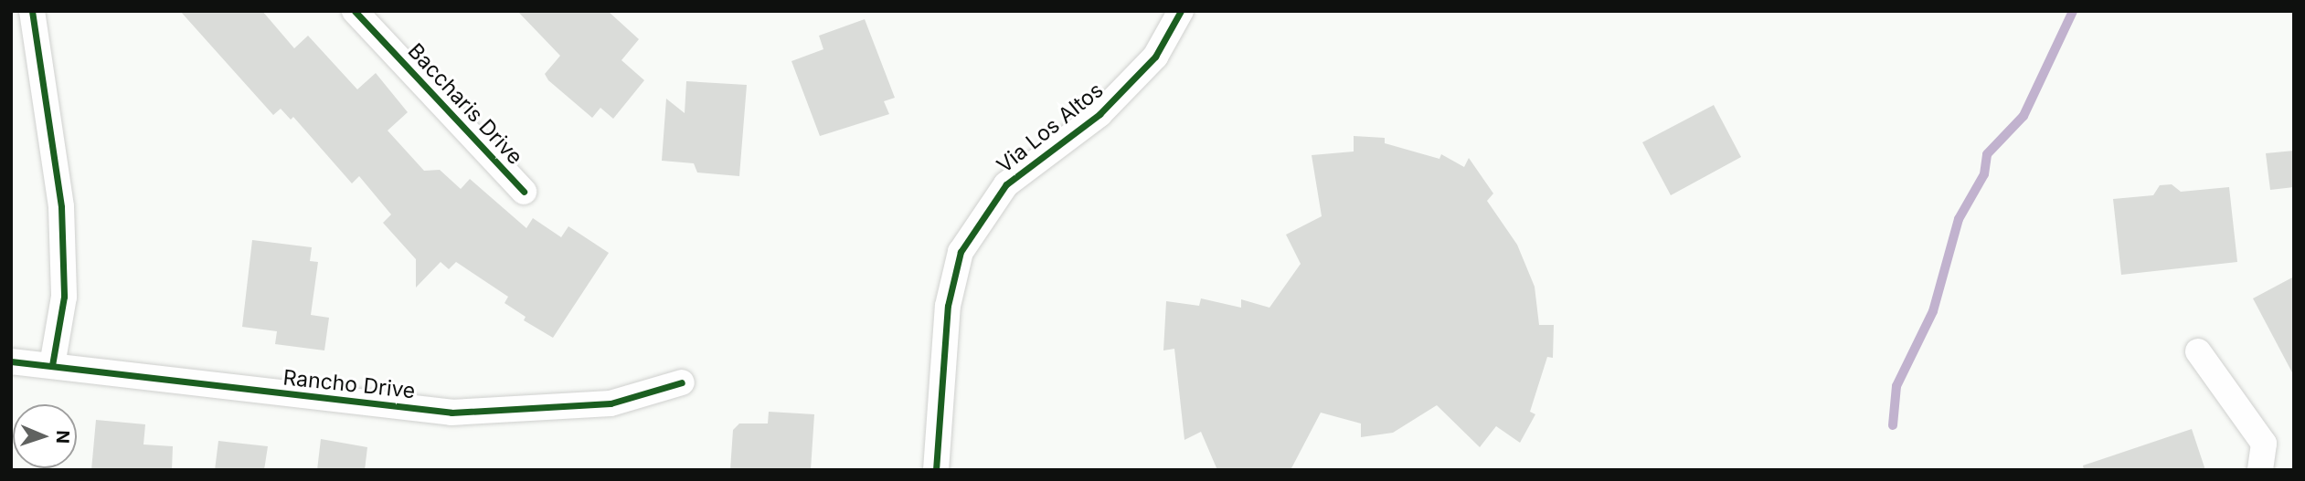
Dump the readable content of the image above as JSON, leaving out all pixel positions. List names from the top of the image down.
{
  "streets": {
    "street": ["Baccharis Drive", "Via Los Altos", "Rancho Drive"]
  },
  "north": "right"
}
